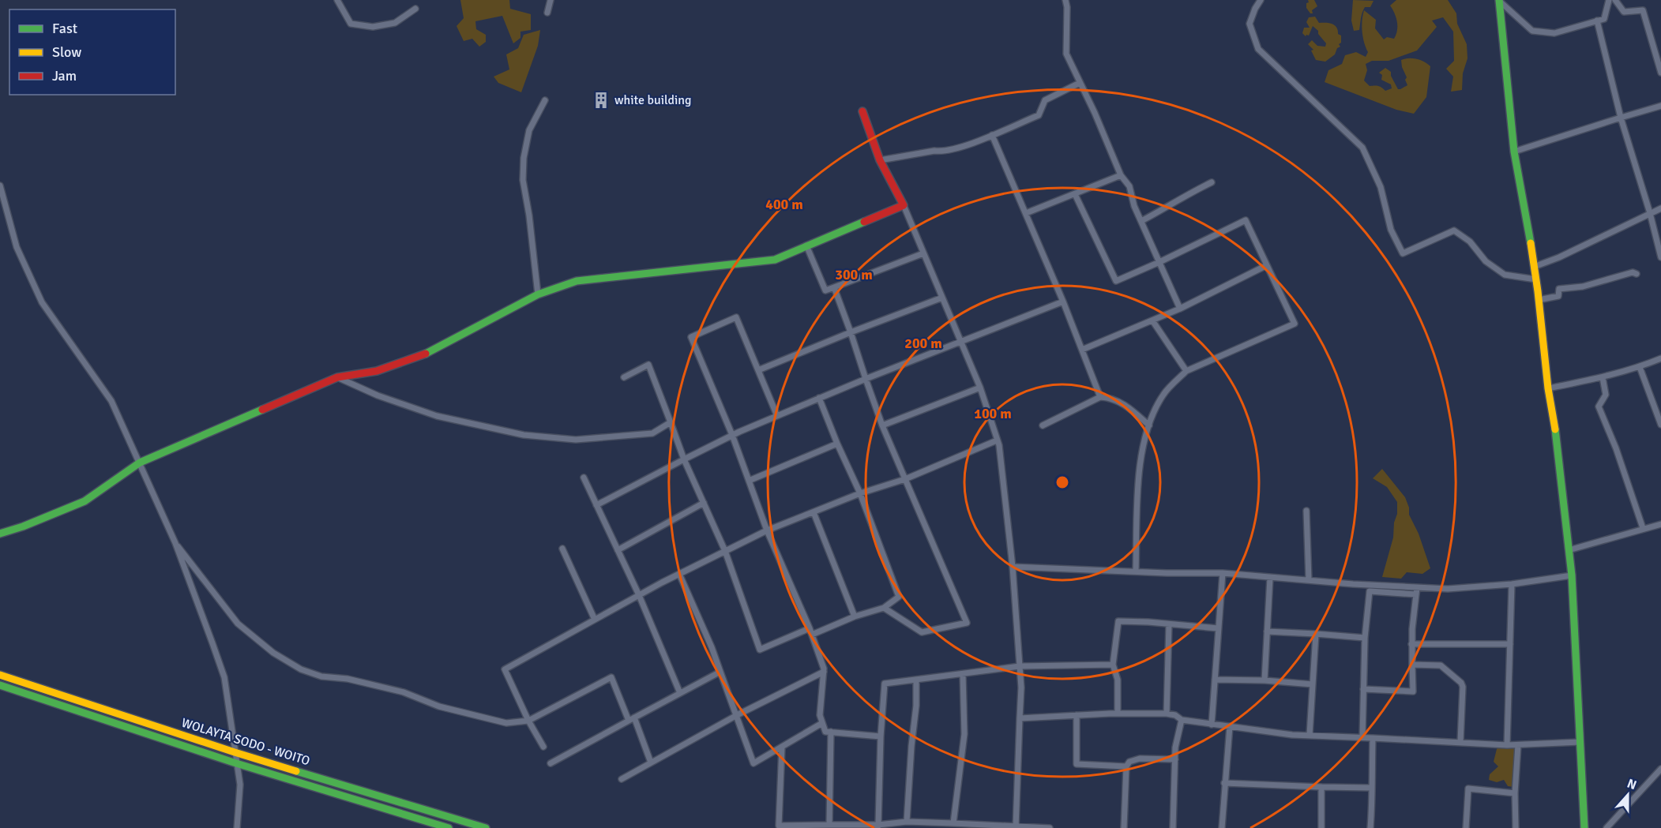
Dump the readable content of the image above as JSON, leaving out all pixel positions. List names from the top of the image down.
{
  "streets": {
    "main road": ["WOLAYTA SODO - WOITO"]
  },
  "places": {
    "building": ["white building"]
  },
  "legend": ["Fast", "Slow", "Jam"],
  "north": "top",
  "rings": [
    "400 m",
    "300 m",
    "200 m",
    "100 m"
  ]
}
